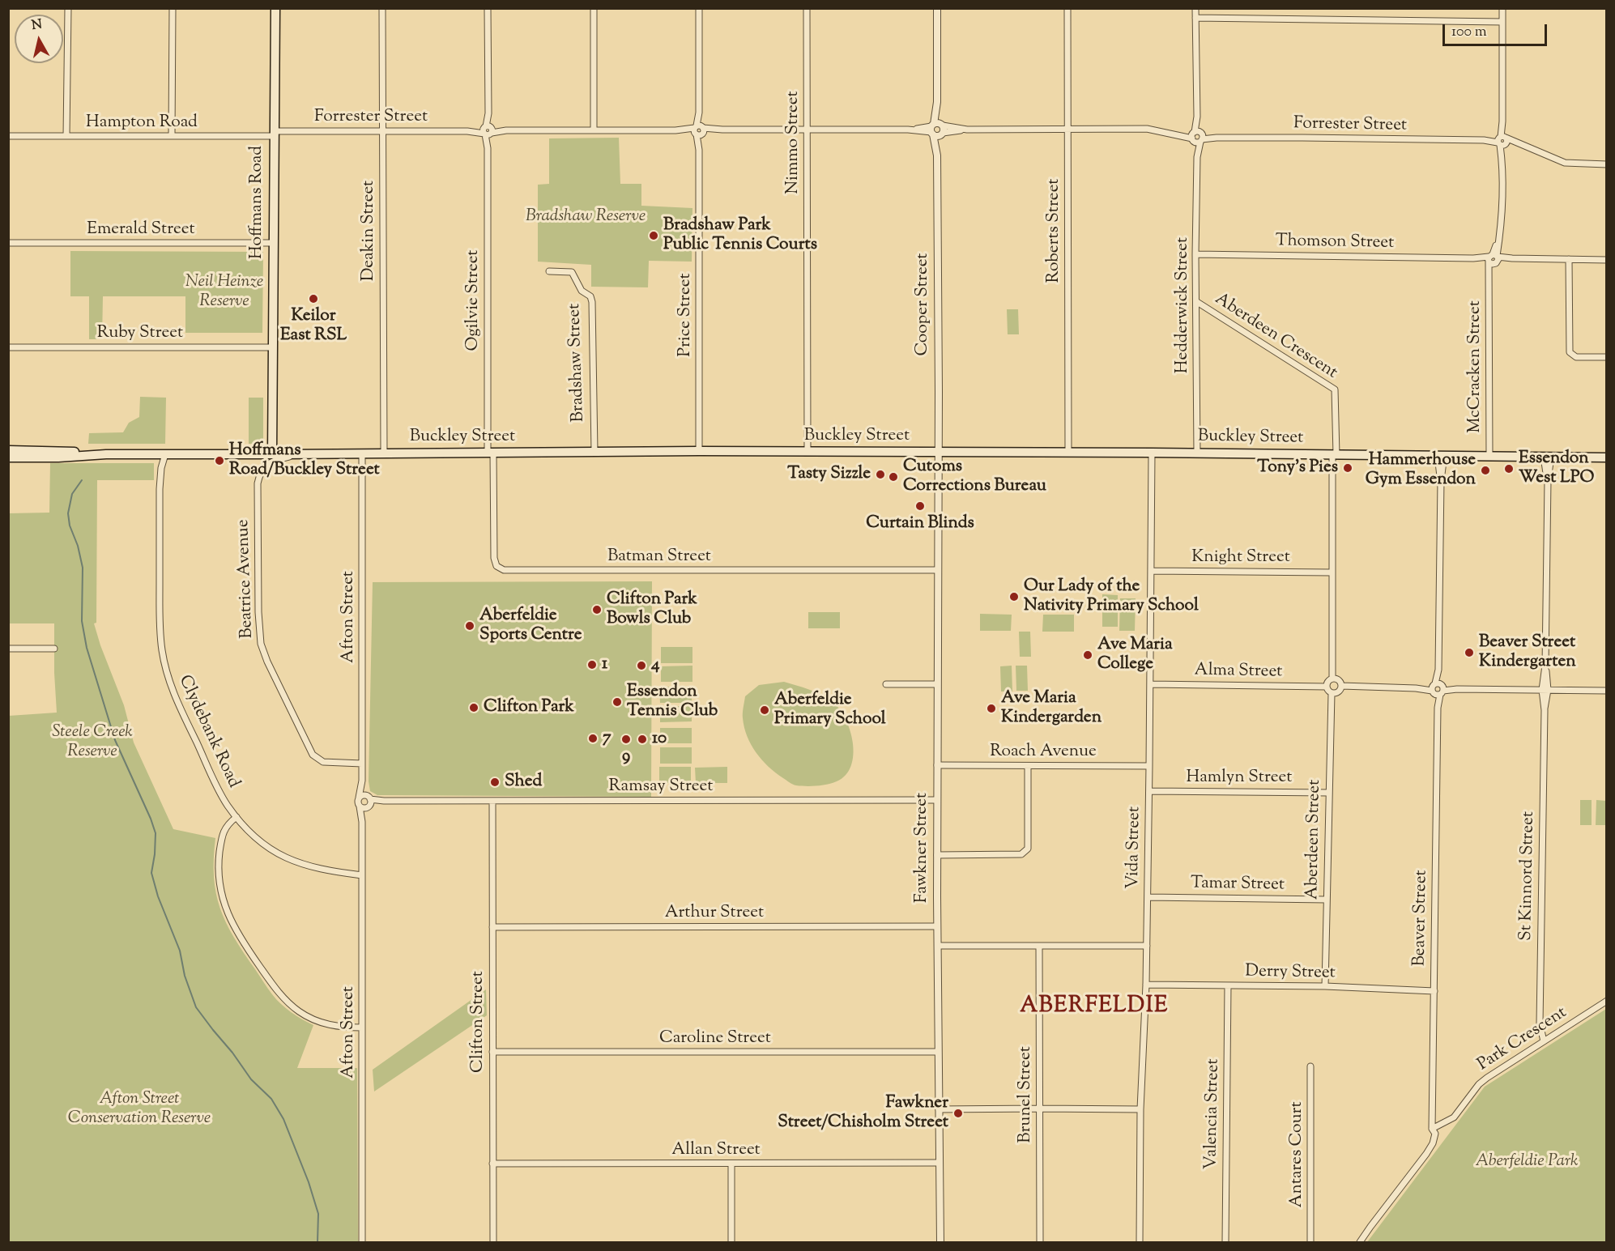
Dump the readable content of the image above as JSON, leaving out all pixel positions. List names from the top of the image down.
{
  "streets": {
    "main road": ["Hoffmans Road", "Buckley Street"],
    "street": [
      "Forrester Street",
      "Hampton Road",
      "Nimmo Street",
      "Emerald Street",
      "Deakin Street",
      "Roberts Street",
      "Thomson Street",
      "Ogilvie Street",
      "Cooper Street",
      "Hedderwick Street",
      "Price Street",
      "Ruby Street",
      "Aberdeen Crescent",
      "Bradshaw Street",
      "McCracken Street",
      "Batman Street",
      "Knight Street",
      "Beatrice Avenue",
      "Afton Street",
      "Alma Street",
      "Clydebank Road",
      "Roach Avenue",
      "Hamlyn Street",
      "Ramsay Street",
      "Aberdeen Street",
      "Fawkner Street",
      "Vida Street",
      "St Kinnord Street",
      "Tamar Street",
      "Arthur Street",
      "Beaver Street",
      "Derry Street",
      "Clifton Street",
      "Caroline Street",
      "Park Crescent",
      "Brunel Street",
      "Valencia Street",
      "Allan Street",
      "Antares Court"
    ]
  },
  "crossings": [
    ["Forrester Street", "Hampton Road"],
    ["Forrester Street", "Nimmo Street"],
    ["Forrester Street", "Hoffmans Road"],
    ["Forrester Street", "Deakin Street"],
    ["Forrester Street", "Roberts Street"],
    ["Forrester Street", "Ogilvie Street"],
    ["Forrester Street", "Cooper Street"],
    ["Forrester Street", "Hedderwick Street"],
    ["Forrester Street", "Price Street"],
    ["Forrester Street", "McCracken Street"],
    ["Hampton Road", "Hoffmans Road"],
    ["Nimmo Street", "Buckley Street"],
    ["Hoffmans Road", "Emerald Street"],
    ["Hoffmans Road", "Ruby Street"],
    ["Hoffmans Road", "Buckley Street"],
    ["Deakin Street", "Buckley Street"],
    ["Roberts Street", "Buckley Street"],
    ["Thomson Street", "Hedderwick Street"],
    ["Thomson Street", "McCracken Street"],
    ["Ogilvie Street", "Buckley Street"],
    ["Ogilvie Street", "Batman Street"],
    ["Cooper Street", "Buckley Street"],
    ["Cooper Street", "Fawkner Street"],
    ["Hedderwick Street", "Aberdeen Crescent"],
    ["Hedderwick Street", "Buckley Street"],
    ["Price Street", "Buckley Street"],
    ["Aberdeen Crescent", "Buckley Street"],
    ["Bradshaw Street", "Buckley Street"],
    ["McCracken Street", "Buckley Street"],
    ["Buckley Street", "Batman Street"],
    ["Buckley Street", "Beatrice Avenue"],
    ["Buckley Street", "Afton Street"],
    ["Buckley Street", "Clydebank Road"],
    ["Buckley Street", "Fawkner Street"],
    ["Buckley Street", "Vida Street"],
    ["Buckley Street", "St Kinnord Street"],
    ["Buckley Street", "Beaver Street"],
    ["Batman Street", "Fawkner Street"],
    ["Knight Street", "Vida Street"],
    ["Beatrice Avenue", "Afton Street"],
    ["Afton Street", "Clydebank Road"],
    ["Afton Street", "Ramsay Street"],
    ["Alma Street", "Aberdeen Street"],
    ["Alma Street", "Vida Street"],
    ["Roach Avenue", "Fawkner Street"],
    ["Roach Avenue", "Vida Street"],
    ["Hamlyn Street", "Aberdeen Street"],
    ["Hamlyn Street", "Vida Street"],
    ["Ramsay Street", "Fawkner Street"],
    ["Ramsay Street", "Clifton Street"],
    ["Aberdeen Street", "Tamar Street"],
    ["Aberdeen Street", "Derry Street"],
    ["Fawkner Street", "Arthur Street"],
    ["Fawkner Street", "Caroline Street"],
    ["Fawkner Street", "Allan Street"],
    ["Vida Street", "Tamar Street"],
    ["Vida Street", "Derry Street"],
    ["St Kinnord Street", "Park Crescent"],
    ["Arthur Street", "Clifton Street"],
    ["Beaver Street", "Derry Street"],
    ["Beaver Street", "Park Crescent"],
    ["Derry Street", "Valencia Street"],
    ["Clifton Street", "Caroline Street"],
    ["Clifton Street", "Allan Street"]
  ],
  "districts": ["ABERFELDIE"],
  "parks": [
    "Bradshaw Reserve",
    "Neil Heinze Reserve",
    "Steele Creek Reserve",
    "Afton Street Conservation Reserve",
    "Aberfeldie Park"
  ],
  "places": [
    "Bradshaw Park Public Tennis Courts",
    "Keilor East RSL",
    "Hoffmans Road/Buckley Street",
    "Tony's Pies",
    "Essendon West LPO",
    "Hammerhouse Gym Essendon",
    "Tasty Sizzle",
    "Cutoms Corrections Bureau",
    "Curtain Blinds",
    "Our Lady of the Nativity Primary School",
    "Clifton Park Bowls Club",
    "Aberfeldie Sports Centre",
    "Beaver Street Kindergarten",
    "Ave Maria College",
    "1",
    "4",
    "Essendon Tennis Club",
    "Clifton Park",
    "Ave Maria Kindergarden",
    "Aberfeldie Primary School",
    "7",
    "9",
    "10",
    "Shed",
    "Fawkner Street/Chisholm Street"
  ],
  "scale_bar": "100 m",
  "north": "top"
}
